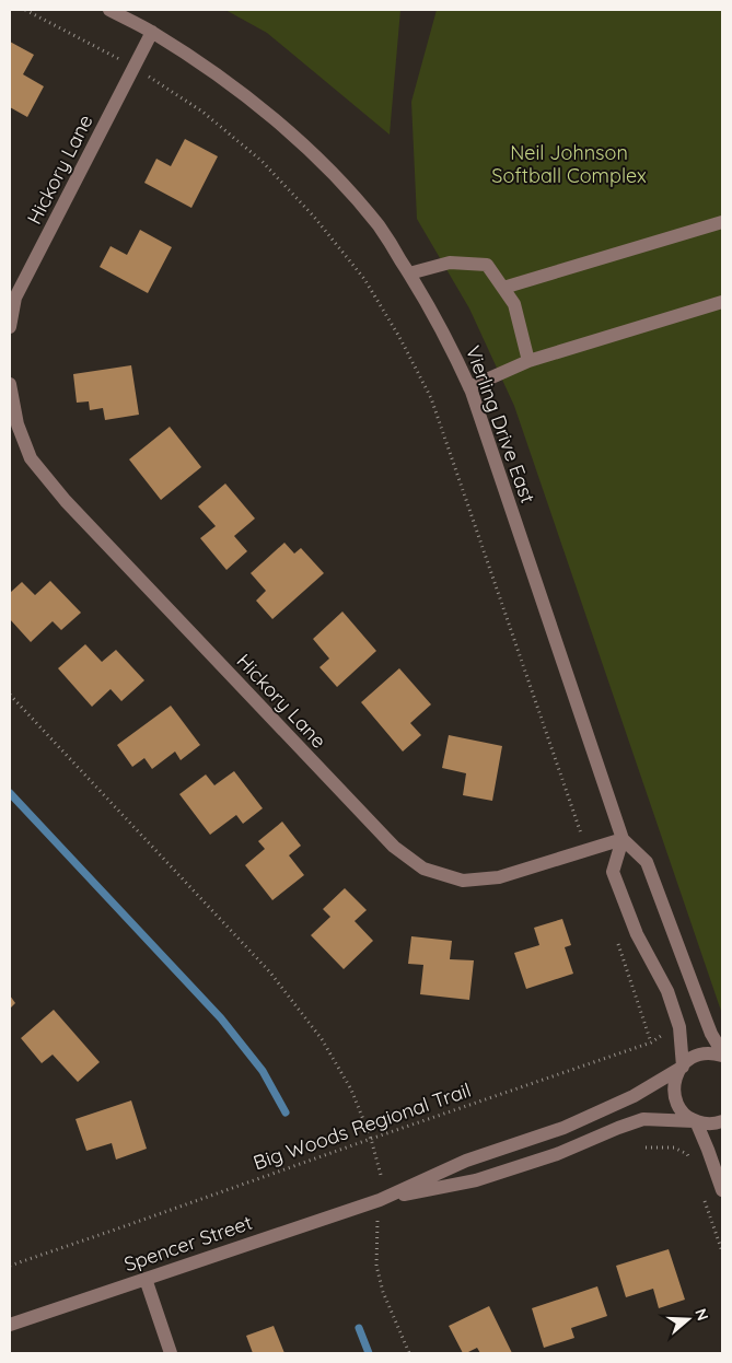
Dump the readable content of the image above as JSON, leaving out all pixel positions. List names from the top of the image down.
{
  "streets": {
    "street": ["Hickory Lane", "Vierling Drive East", "Spencer Street"],
    "path": ["Big Woods Regional Trail"]
  },
  "crossings": [
    ["Hickory Lane", "Vierling Drive East"],
    ["Vierling Drive East", "Spencer Street"]
  ],
  "parks": ["Neil Johnson Softball Complex"],
  "north": "right"
}
